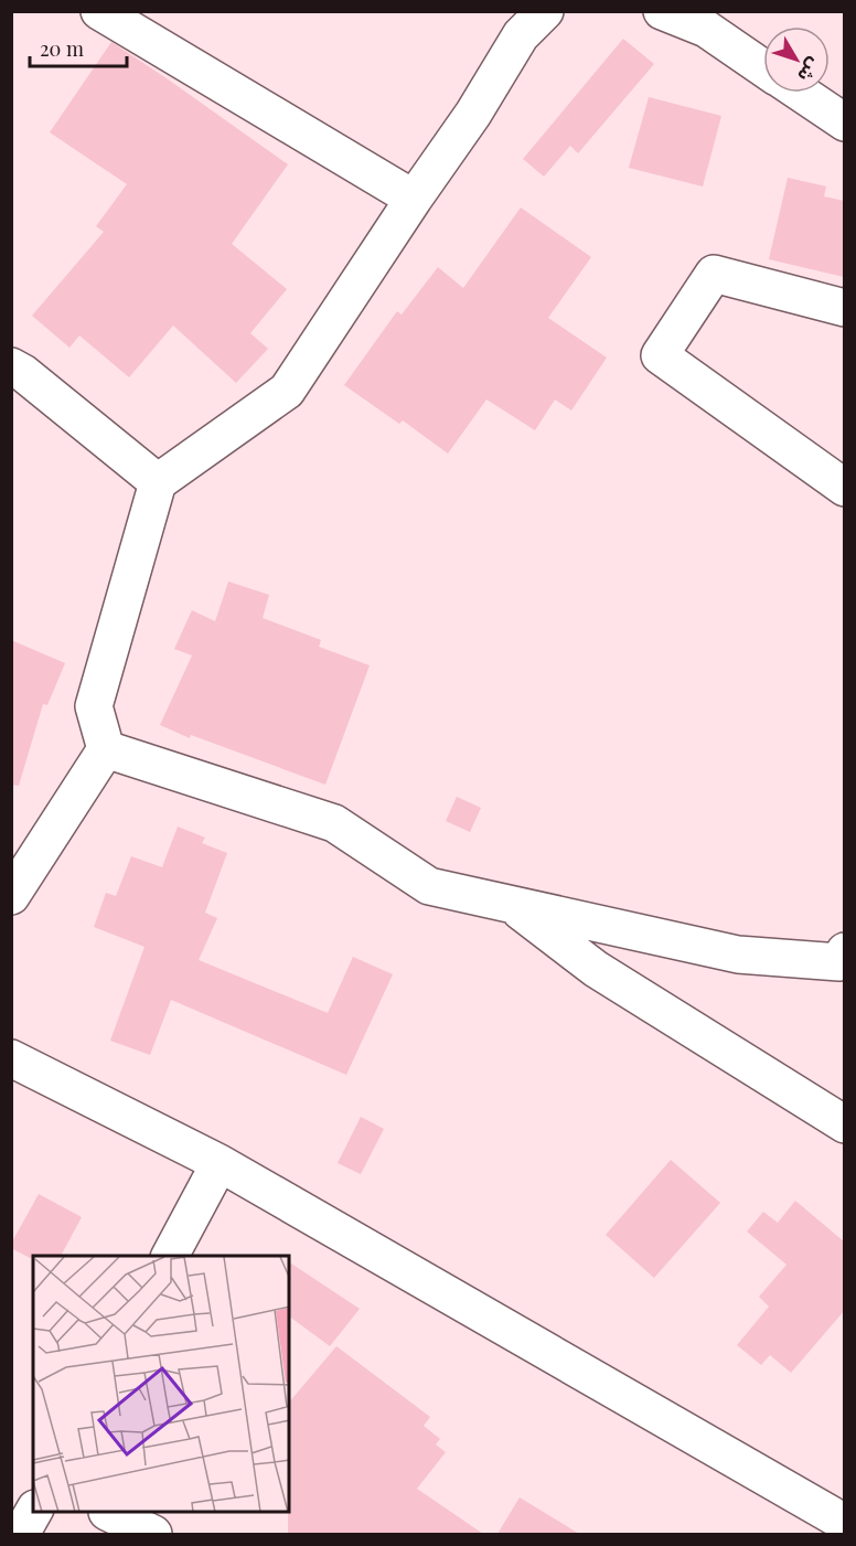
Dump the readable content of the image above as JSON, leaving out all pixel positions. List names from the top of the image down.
{
  "scale_bar": "20 m",
  "north": "bottom right"
}
